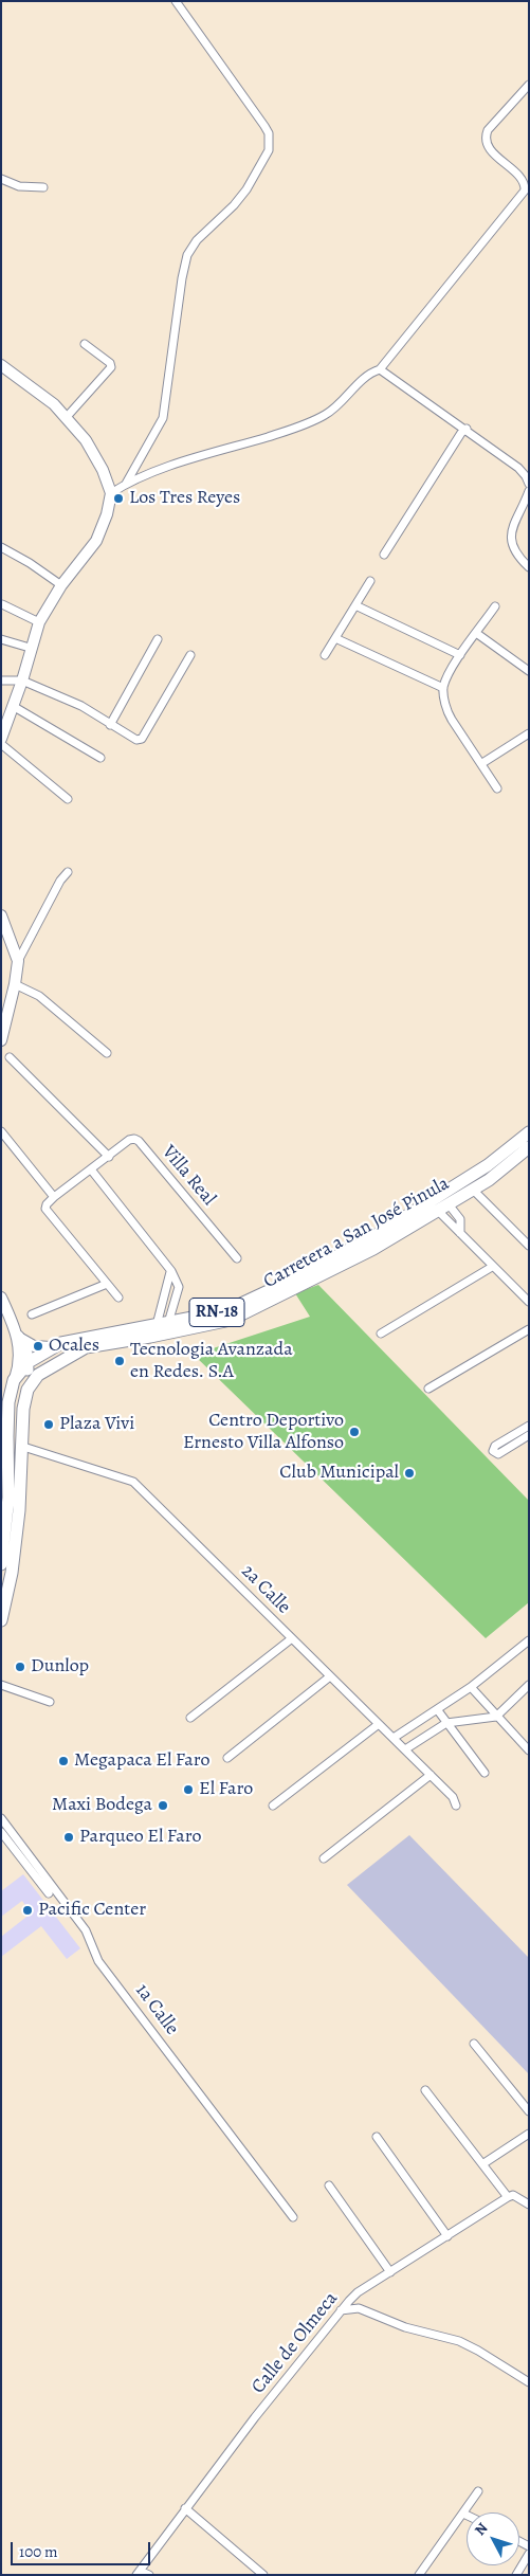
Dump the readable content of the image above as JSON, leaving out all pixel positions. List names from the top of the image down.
{
  "streets": {
    "main road": ["Carretera a San José Pinula", "RN-18"],
    "street": [
      "Villa Real",
      "2a Calle",
      "1a Calle",
      "Calle de Olmeca"
    ]
  },
  "crossings": [
    ["Carretera a San José Pinula", "2a Calle"]
  ],
  "places": [
    "Los Tres Reyes",
    "Ocales",
    "Tecnologia Avanzada en Redes. S.A",
    "Plaza Vivi",
    "Centro Deportivo Ernesto Villa Alfonso",
    "Club Municipal",
    "Dunlop",
    "Megapaca El Faro",
    "El Faro",
    "Maxi Bodega",
    "Parqueo El Faro",
    "Pacific Center"
  ],
  "scale_bar": "100 m",
  "north": "top left"
}
